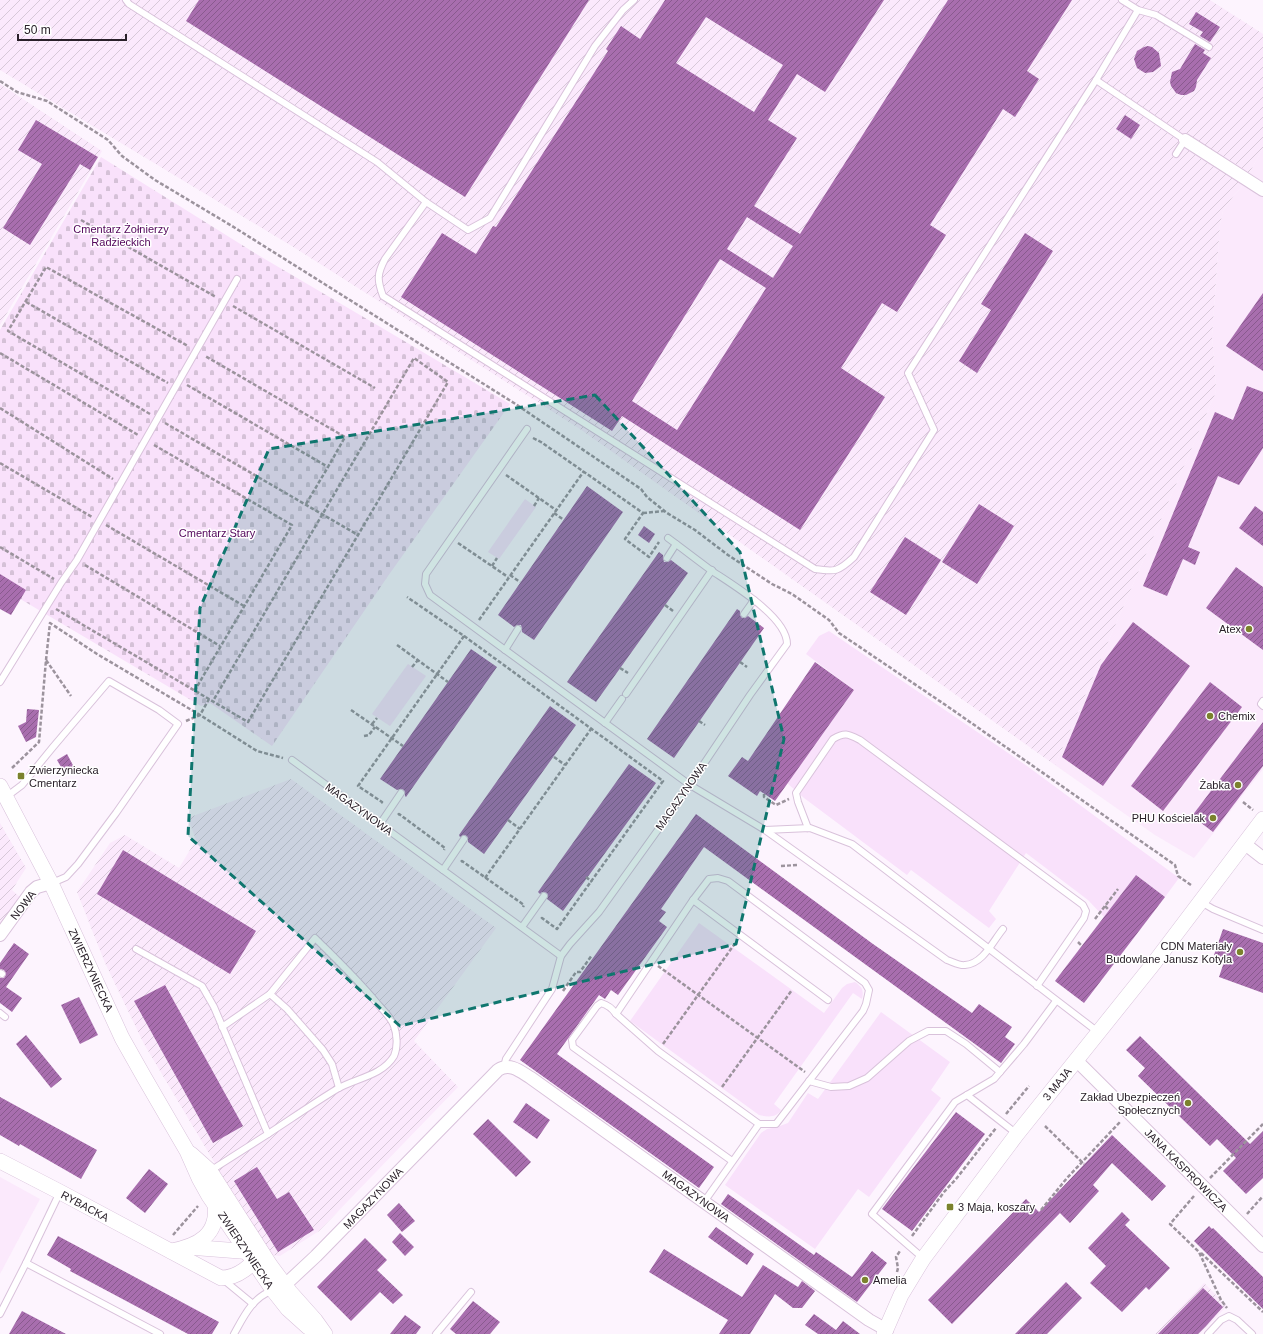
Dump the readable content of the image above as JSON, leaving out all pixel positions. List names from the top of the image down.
{
  "streets": {
    "street": [
      "MAGAZYNOWA",
      "NOWA",
      "ZWIERZYNIECKA",
      "3 MAJA",
      "JANA KASPROWICZA",
      "RYBACKA"
    ]
  },
  "crossings": [
    ["MAGAZYNOWA", "ZWIERZYNIECKA"],
    ["MAGAZYNOWA", "3 MAJA"],
    ["NOWA", "ZWIERZYNIECKA"],
    ["3 MAJA", "JANA KASPROWICZA"]
  ],
  "parks": ["Cmentarz Żołnierzy Radzieckich", "Cmentarz Stary"],
  "places": {
    "other": [
      "Atex",
      "Chemix",
      "Żabka",
      "PHU Kościelak",
      "CDN Materiały Budowlane Janusz Kotyla",
      "Zakład Ubezpieczeń Społecznych",
      "Amelia"
    ],
    "transit": ["Zwierzyniecka Cmentarz", "3 Maja, koszary"]
  },
  "scale_bar": "50 m"
}
